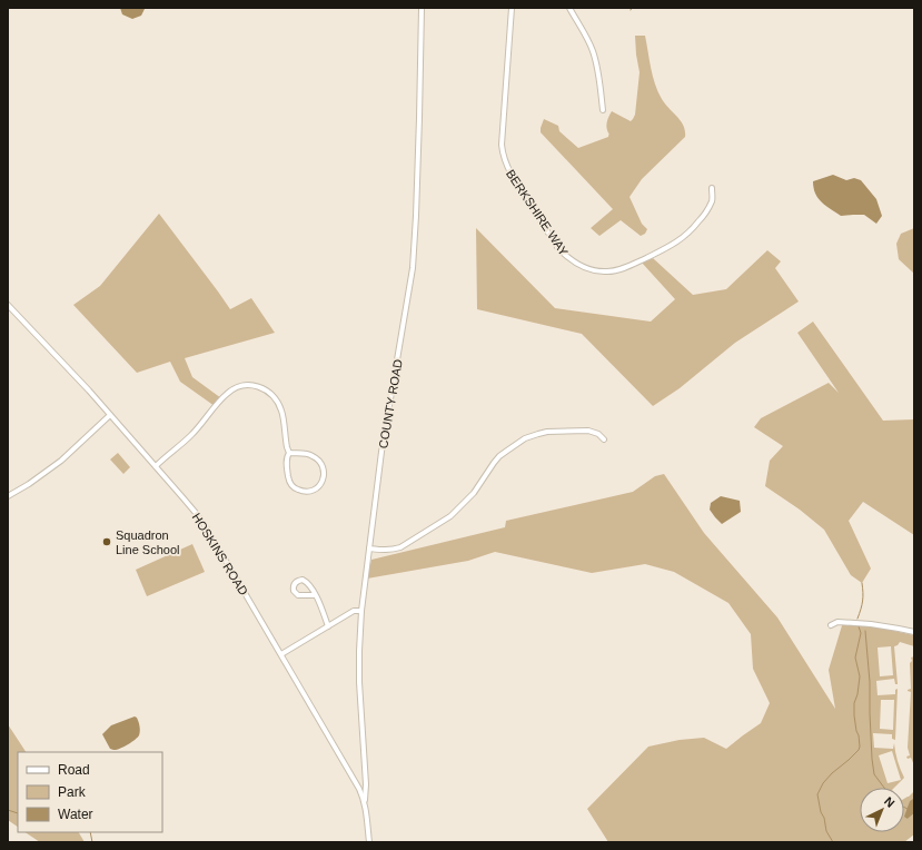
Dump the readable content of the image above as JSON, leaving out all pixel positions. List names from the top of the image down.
{
  "streets": {
    "street": ["BERKSHIRE WAY", "COUNTY ROAD", "HOSKINS ROAD"]
  },
  "crossings": [
    ["COUNTY ROAD", "HOSKINS ROAD"]
  ],
  "places": ["Squadron Line School"],
  "legend": ["Road", "Park", "Water"],
  "north": "top right"
}
